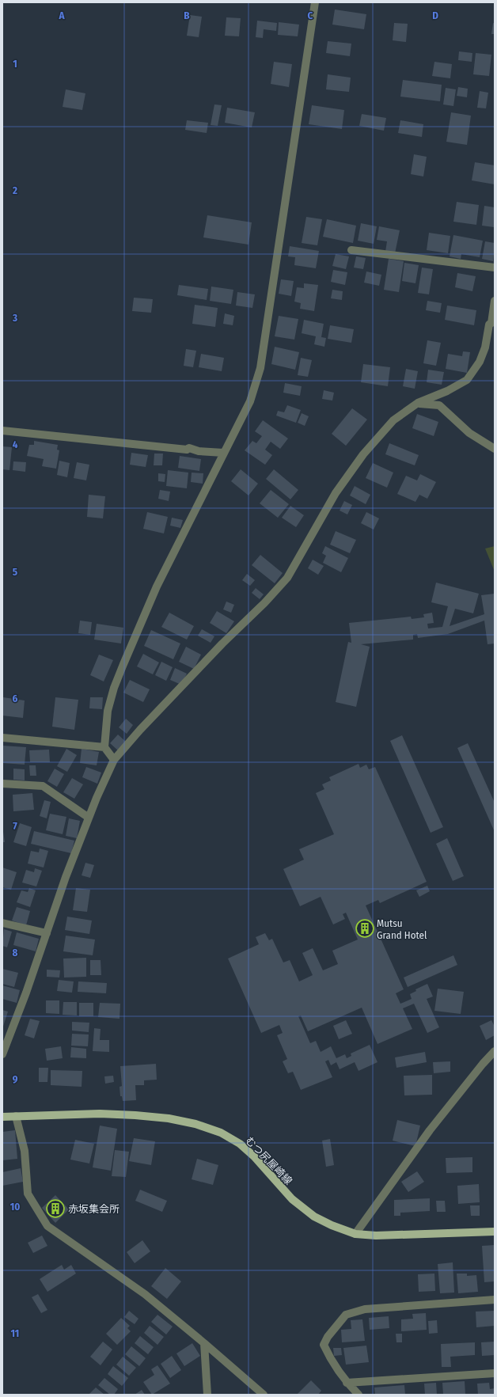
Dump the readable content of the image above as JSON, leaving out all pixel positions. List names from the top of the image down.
{
  "streets": {
    "main road": ["むつ尻屋崎線"]
  },
  "places": {
    "building": ["Mutsu Grand Hotel", "赤坂集会所"]
  },
  "grid": {
    "columns": [
      "A",
      "B",
      "C",
      "D"
    ],
    "rows": [
      "1",
      "2",
      "3",
      "4",
      "5",
      "6",
      "7",
      "8",
      "9",
      "10",
      "11"
    ]
  }
}
